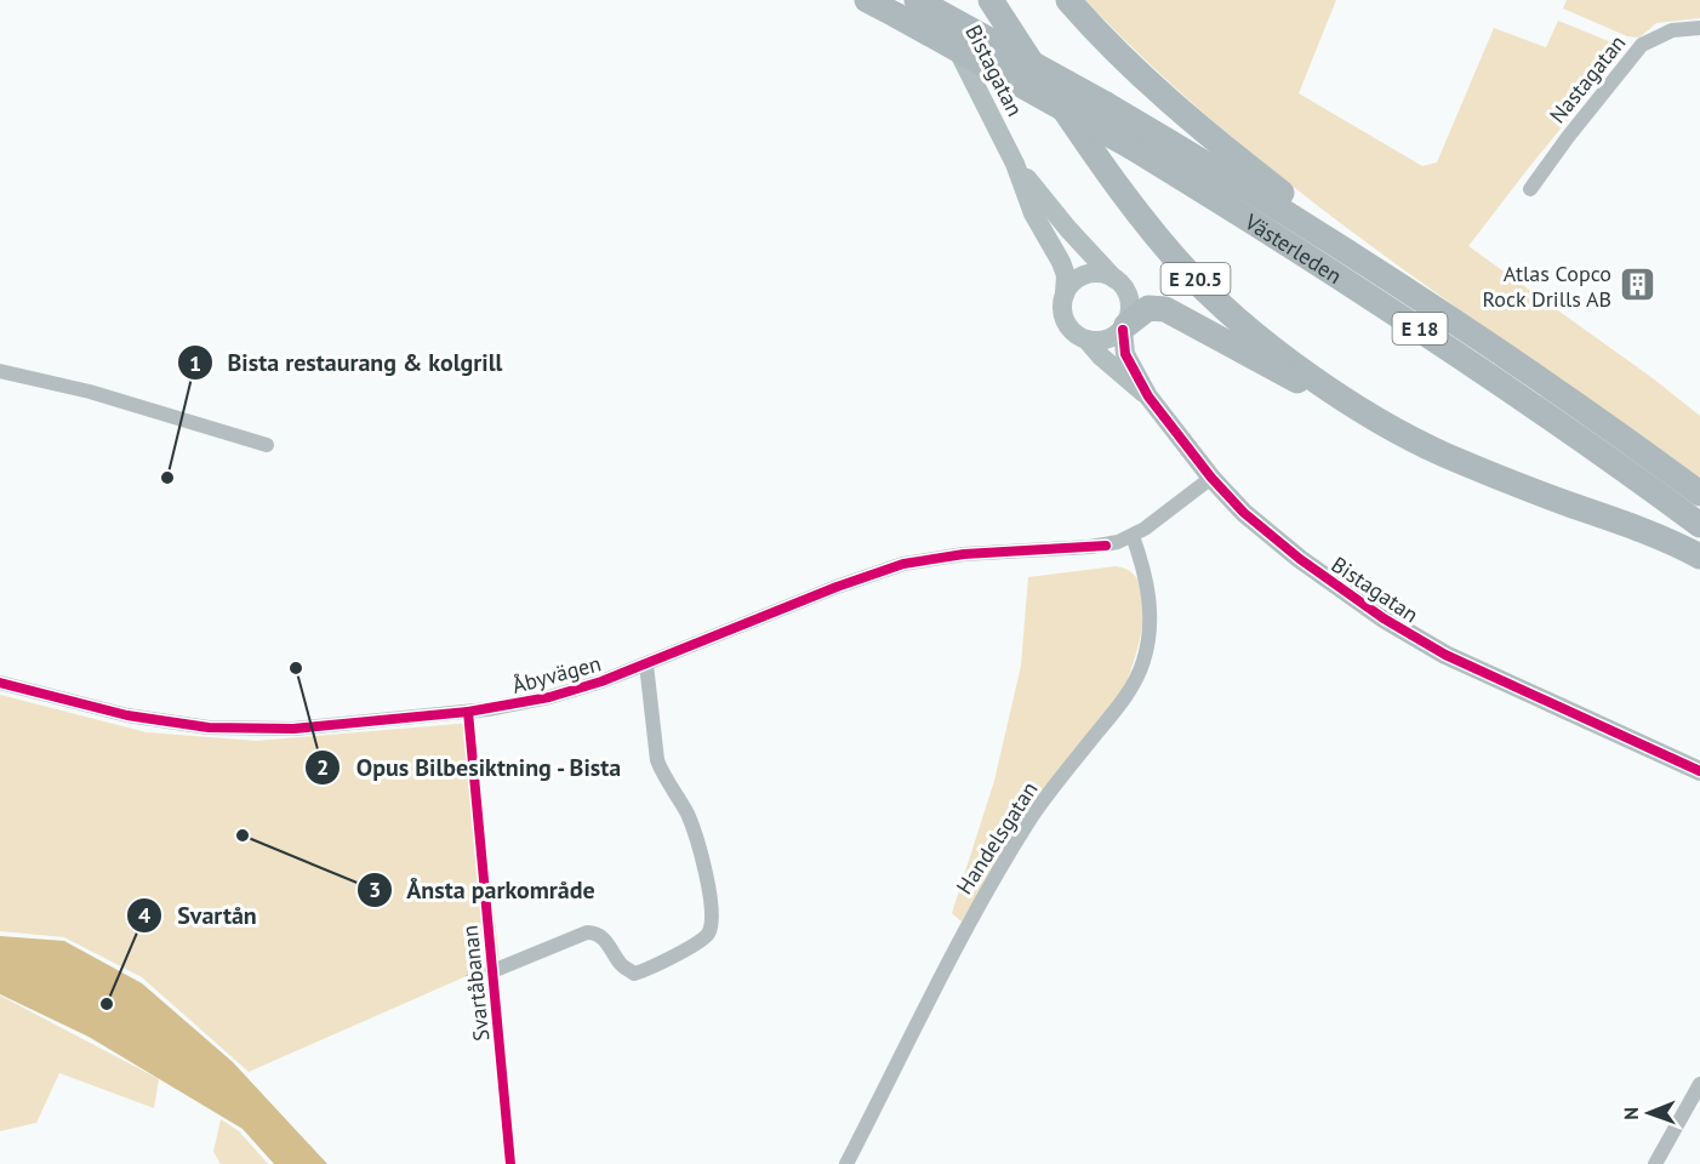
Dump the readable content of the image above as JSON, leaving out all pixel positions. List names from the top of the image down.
{
  "streets": {
    "highway": ["Västerleden", "E 20.5", "E 18"],
    "street": [
      "Bistagatan",
      "Nastagatan",
      "Åbyvägen",
      "Handelsgatan"
    ],
    "cycle path": ["Svartåbanan"]
  },
  "crossings": [
    ["Bistagatan", "E 20.5"],
    ["Bistagatan", "Åbyvägen"],
    ["Åbyvägen", "Handelsgatan"]
  ],
  "places": {
    "building": ["Atlas Copco Rock Drills AB"],
    "other": [
      "Bista restaurang & kolgrill",
      "Opus Bilbesiktning - Bista",
      "Ånsta parkområde",
      "Svartån"
    ]
  },
  "north": "left"
}
